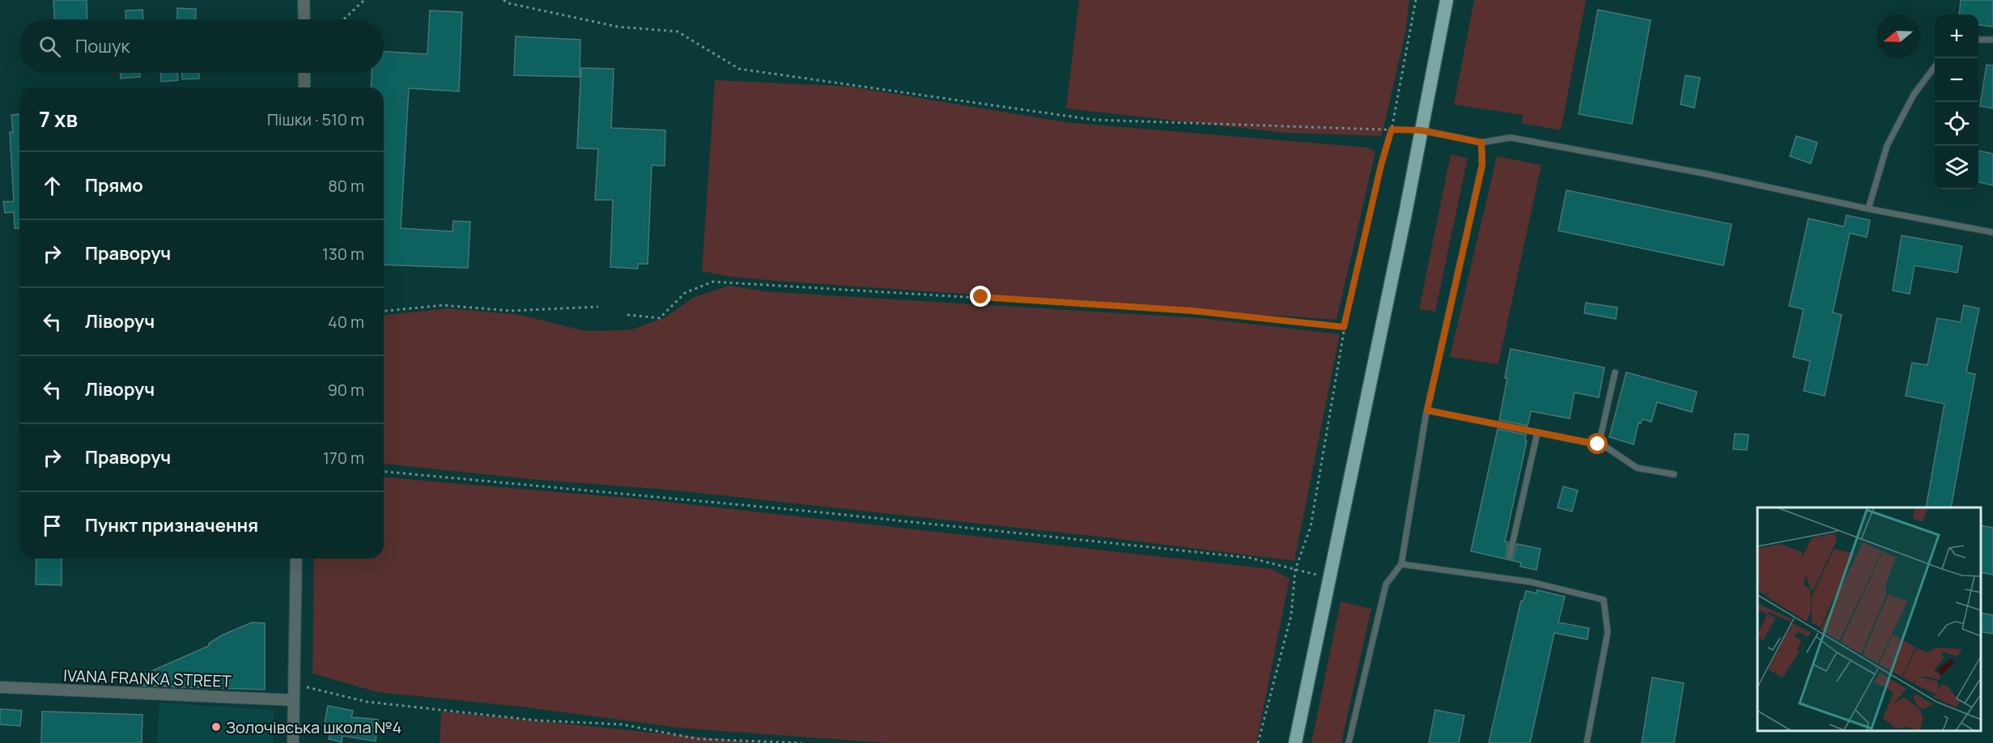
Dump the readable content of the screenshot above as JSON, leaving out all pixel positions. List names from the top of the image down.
{
  "streets": {
    "street": ["IVANA FRANKA STREET"]
  },
  "places": ["Золочівська школа №4"],
  "north": "left",
  "page": {
    "map_buttons": ["+", "−"],
    "search": "Пошук",
    "heading": ["7 хв", "Пішки · 510 m"],
    "list": [
      ["Прямо", "80 m"],
      ["Праворуч", "130 m"],
      ["Ліворуч", "40 m"],
      ["Ліворуч", "90 m"],
      ["Праворуч", "170 m"],
      "Пункт призначення"
    ]
  }
}
